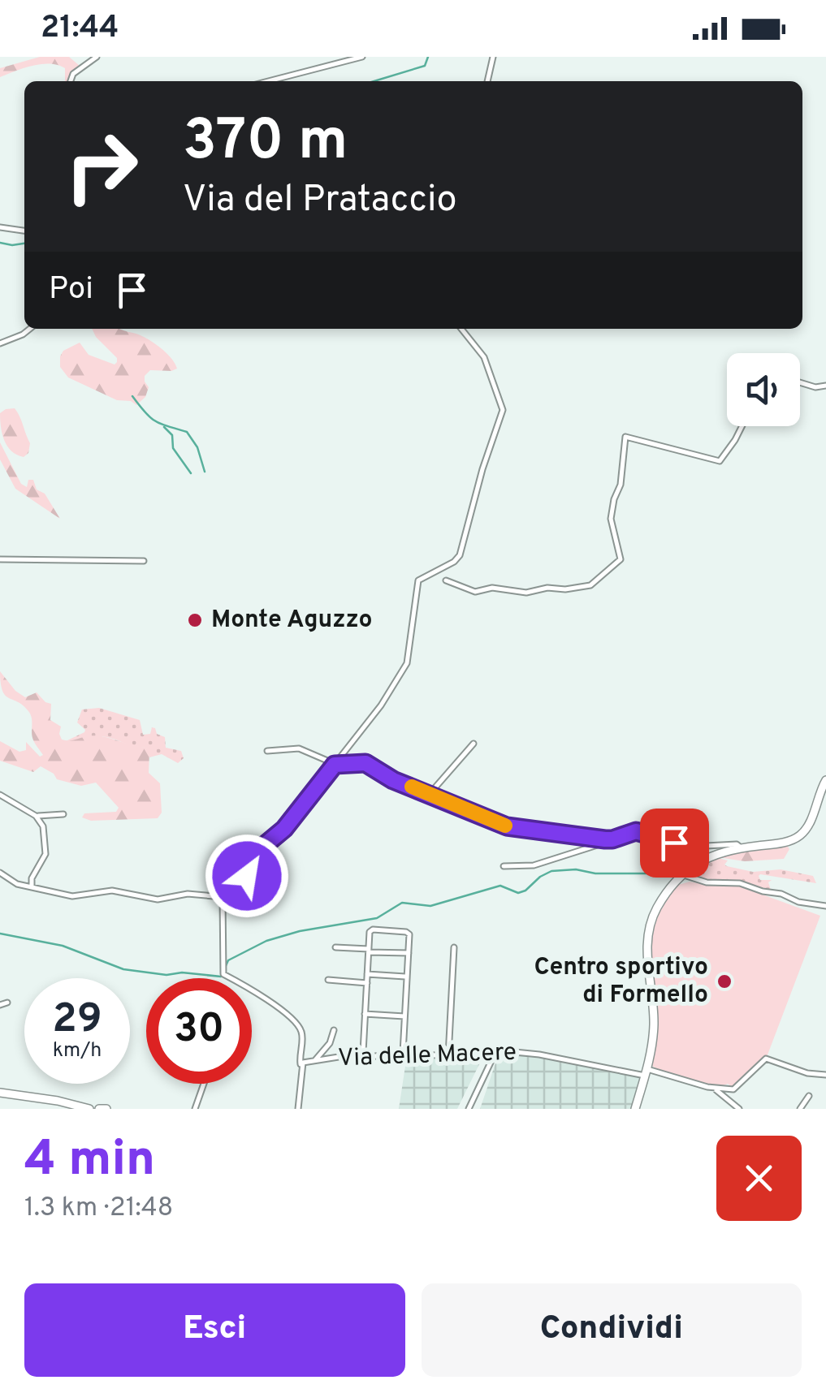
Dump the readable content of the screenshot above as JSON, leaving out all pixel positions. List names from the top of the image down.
{
  "streets": {
    "street": ["Via delle Macere"]
  },
  "places": ["Monte Aguzzo", "Centro sportivo di Formello"],
  "page": {
    "status": "21:44",
    "turn": ["370 m", "Via del Prataccio"],
    "then": "Poi",
    "speed": "29 km/h",
    "limit": "30",
    "heading": ["4 min", "1.3 km · 21:48"],
    "buttons": ["Esci", "Condividi"]
  }
}
